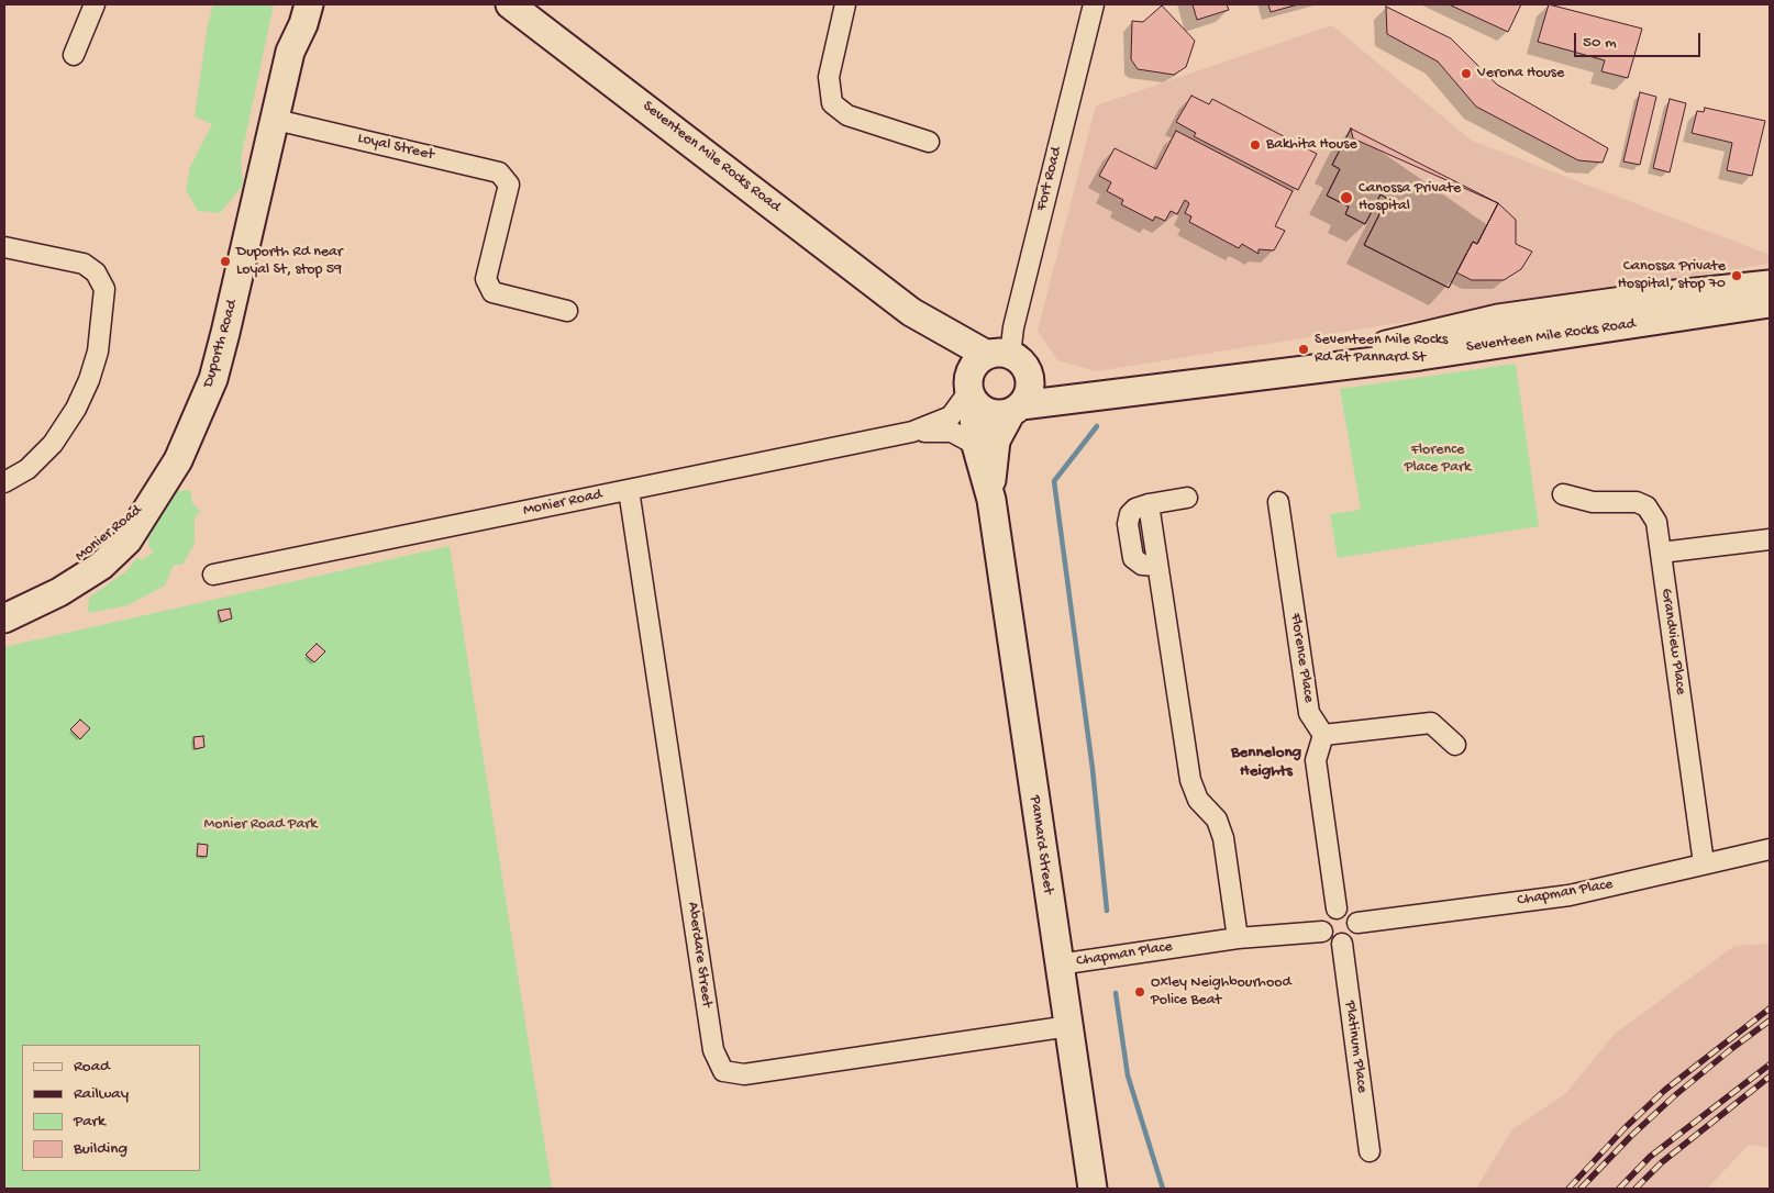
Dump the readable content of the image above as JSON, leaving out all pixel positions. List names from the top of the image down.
{
  "streets": {
    "main road": [
      "Seventeen Mile Rocks Road",
      "Duporth Road",
      "Monier Road",
      "Pannard Street"
    ],
    "street": [
      "Loyal Street",
      "Fort Road",
      "Grandview Place",
      "Florence Place",
      "Chapman Place",
      "Aberdare Street",
      "Platinum Place"
    ]
  },
  "crossings": [
    ["Loyal Street", "Duporth Road"],
    ["Seventeen Mile Rocks Road", "Fort Road"],
    ["Seventeen Mile Rocks Road", "Monier Road"],
    ["Seventeen Mile Rocks Road", "Pannard Street"],
    ["Fort Road", "Monier Road"],
    ["Fort Road", "Pannard Street"],
    ["Duporth Road", "Monier Road"],
    ["Monier Road", "Pannard Street"],
    ["Monier Road", "Aberdare Street"],
    ["Grandview Place", "Chapman Place"],
    ["Pannard Street", "Chapman Place"],
    ["Pannard Street", "Aberdare Street"],
    ["Chapman Place", "Platinum Place"]
  ],
  "districts": ["Bennelong Heights"],
  "parks": ["Florence Place Park", "Monier Road Park"],
  "places": [
    "Verona House",
    "Bakhita House",
    "Canossa Private Hospital",
    "Duporth Rd near Loyal St, stop 59",
    "Canossa Private Hospital, stop 70",
    "Seventeen Mile Rocks Rd at Pannard St",
    "Oxley Neighbourhood Police Beat"
  ],
  "legend": [
    "Road",
    "Railway",
    "Park",
    "Building"
  ],
  "scale_bar": "50 m"
}
